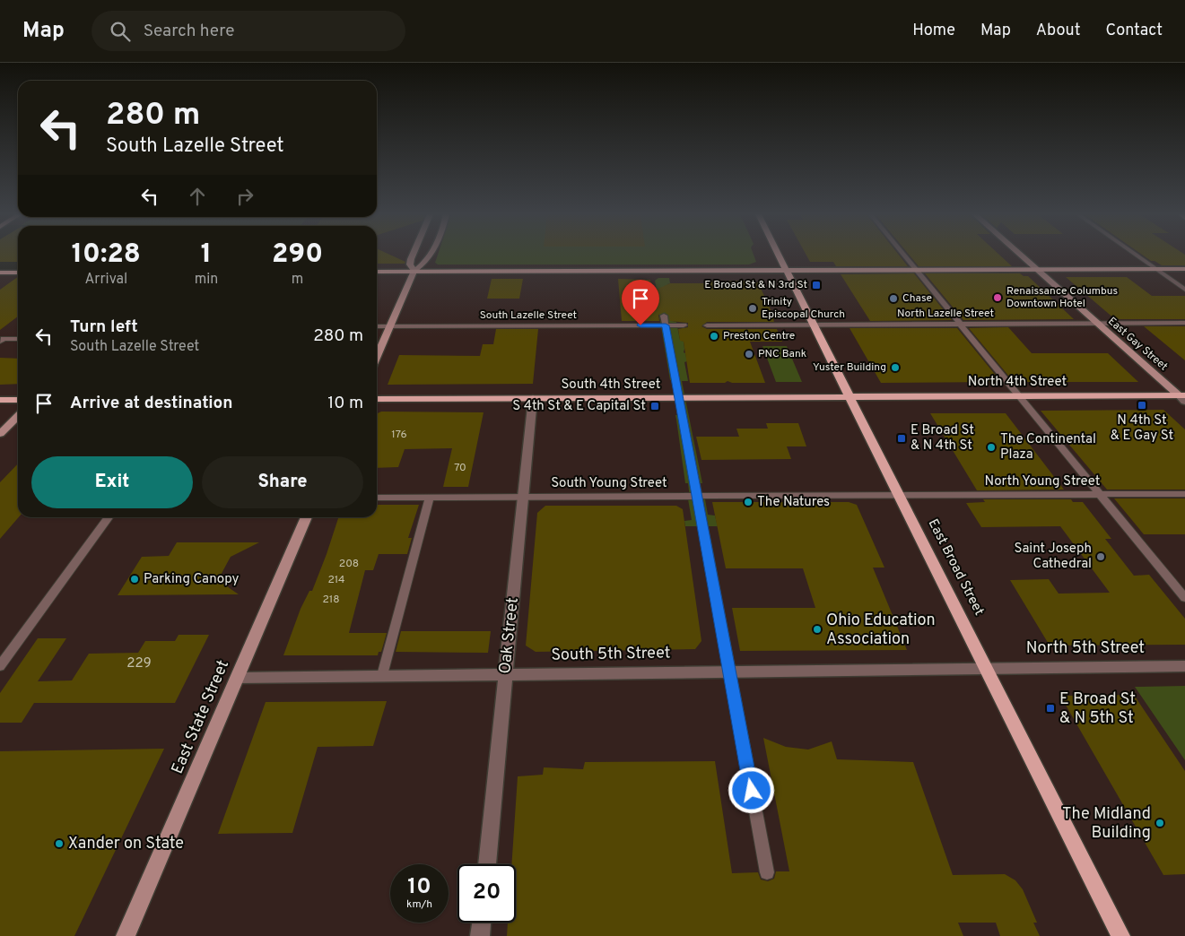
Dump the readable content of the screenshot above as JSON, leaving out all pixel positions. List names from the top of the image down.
{
  "streets": {
    "main road": ["North 4th Street", "South 4th Street", "East Broad Street"],
    "street": [
      "East Gay Street",
      "Oak Street",
      "North 5th Street",
      "South 5th Street",
      "East State Street"
    ],
    "lane": [
      "North Lazelle Street",
      "South Lazelle Street",
      "North Young Street",
      "South Young Street"
    ]
  },
  "crossings": [
    ["North Lazelle Street", "East Gay Street"],
    ["North Lazelle Street", "East Broad Street"],
    ["East Gay Street", "North 4th Street"],
    ["North 4th Street", "South 4th Street"],
    ["North 4th Street", "East Broad Street"],
    ["South 4th Street", "East Broad Street"],
    ["South 4th Street", "Oak Street"],
    ["North Young Street", "South Young Street"],
    ["North Young Street", "East Broad Street"],
    ["South Young Street", "East Broad Street"],
    ["South Young Street", "Oak Street"],
    ["East Broad Street", "North 5th Street"],
    ["East Broad Street", "South 5th Street"],
    ["Oak Street", "South 5th Street"],
    ["North 5th Street", "South 5th Street"],
    ["South 5th Street", "East State Street"]
  ],
  "places": {
    "transit": [
      "E Broad St & N 3rd St",
      "N 4th St & E Gay St",
      "S 4th St & E Capital St",
      "E Broad St & N 4th St",
      "E Broad St & N 5th St"
    ],
    "other": [
      "Renaissance Columbus Downtown Hotel",
      "Chase",
      "Trinity Episcopal Church",
      "Preston Centre",
      "PNC Bank",
      "Yuster Building",
      "The Continental Plaza",
      "The Natures",
      "Saint Joseph Cathedral",
      "Parking Canopy",
      "Ohio Education Association",
      "The Midland Building",
      "Xander on State"
    ]
  },
  "house_numbers": [
    "176",
    "70",
    "208",
    "214",
    "218",
    "229"
  ],
  "page": {
    "header": "Map",
    "search": "Search here",
    "nav": [
      "Home",
      "Map",
      "About",
      "Contact"
    ],
    "turn": ["280 m", "South Lazelle Street"],
    "eta": [
      "10:28",
      "Arrival",
      "1",
      "min",
      "290",
      "m"
    ],
    "list": [
      {
        "name": "Turn left",
        "note": "South Lazelle Street",
        "value": "280 m"
      },
      {
        "name": "Arrive at destination",
        "value": "10 m"
      }
    ],
    "buttons": ["Exit", "Share"],
    "speed": "10 km/h",
    "limit": "20"
  }
}
